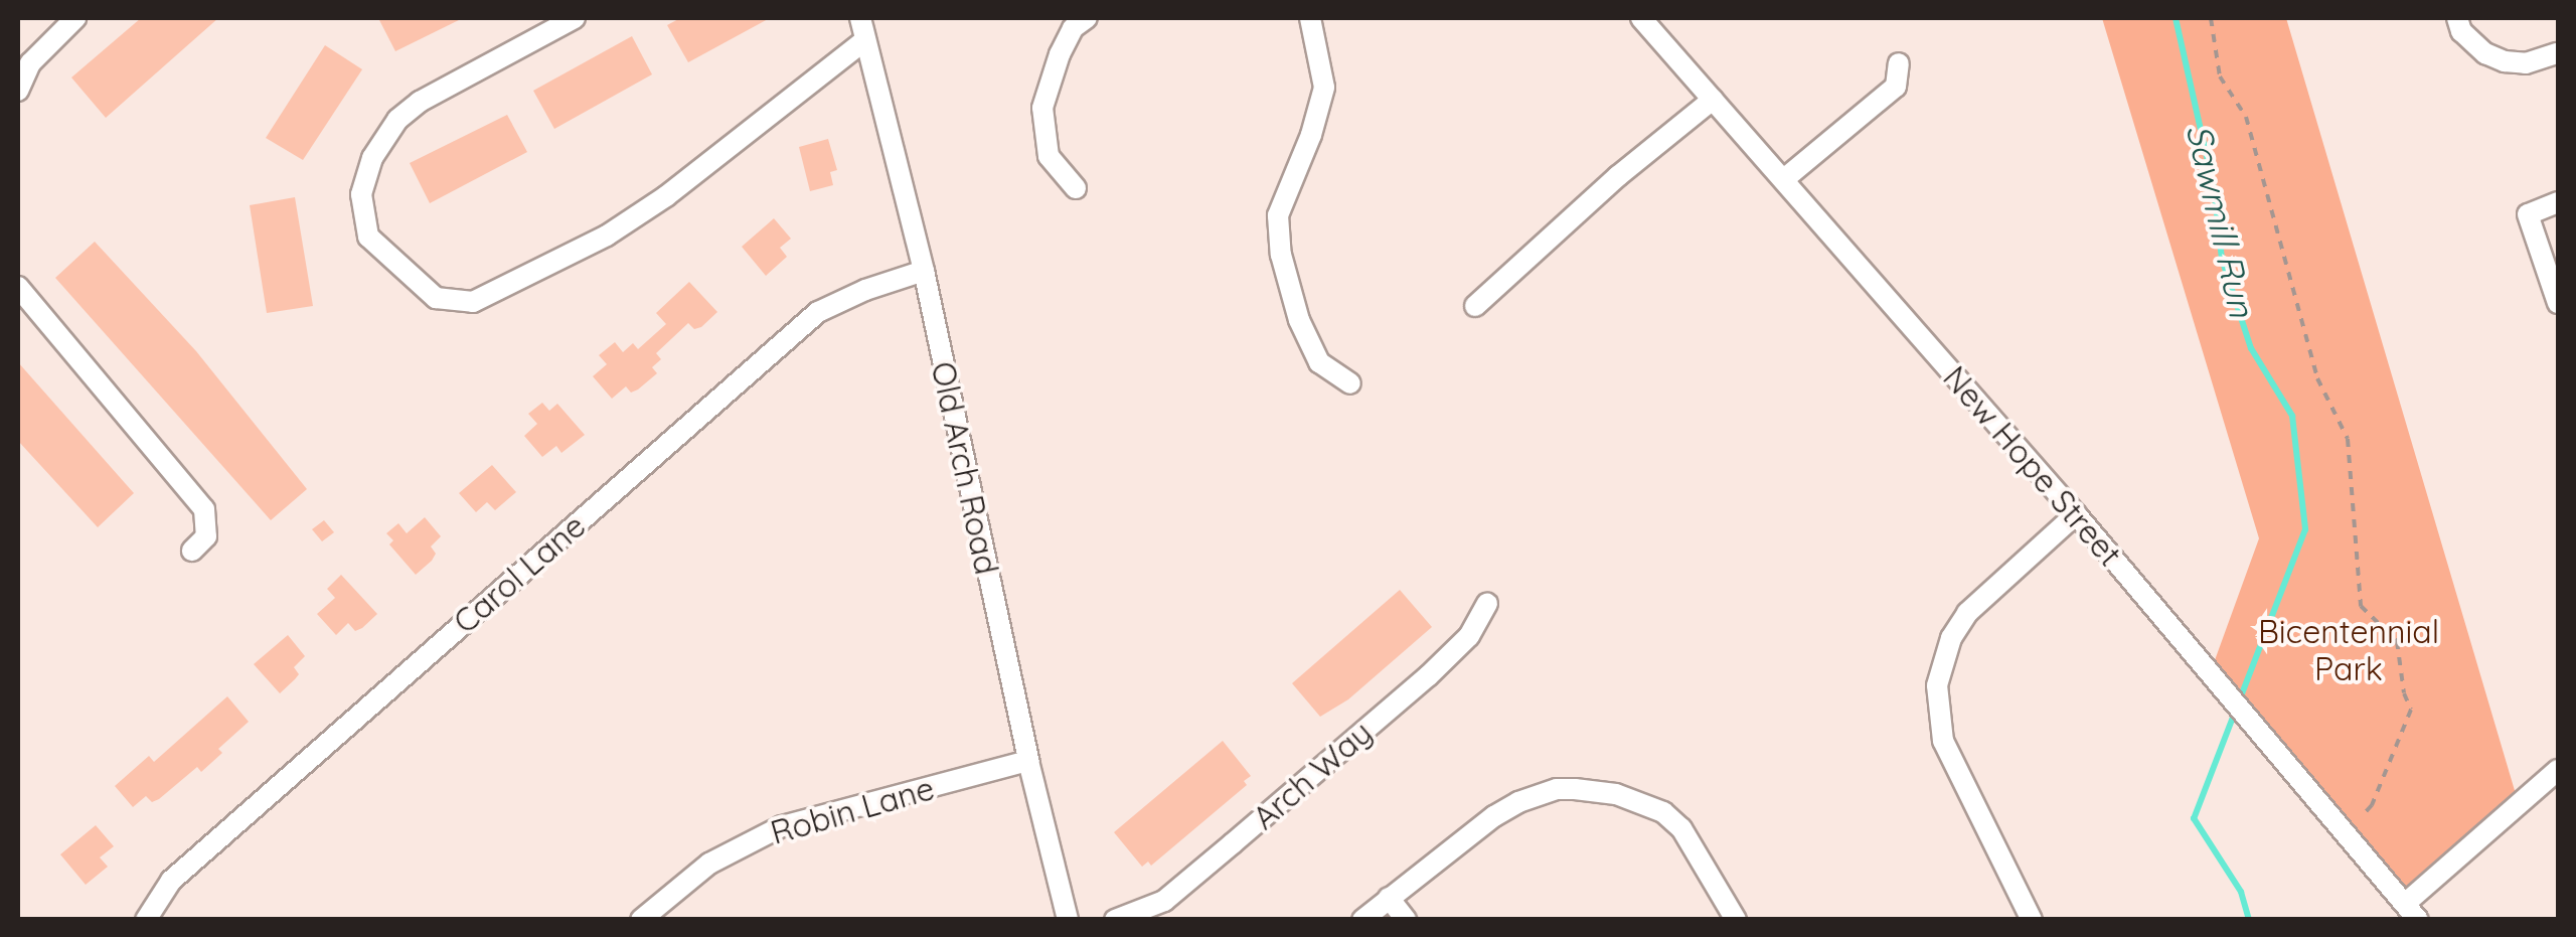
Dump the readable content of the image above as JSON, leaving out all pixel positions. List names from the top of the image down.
{
  "streets": {
    "street": [
      "New Hope Street",
      "Old Arch Road",
      "Carol Lane",
      "Arch Way",
      "Robin Lane"
    ]
  },
  "crossings": [
    ["Old Arch Road", "Carol Lane"],
    ["Old Arch Road", "Robin Lane"]
  ],
  "water": ["Sawmill Run"],
  "parks": ["Bicentennial Park"]
}
